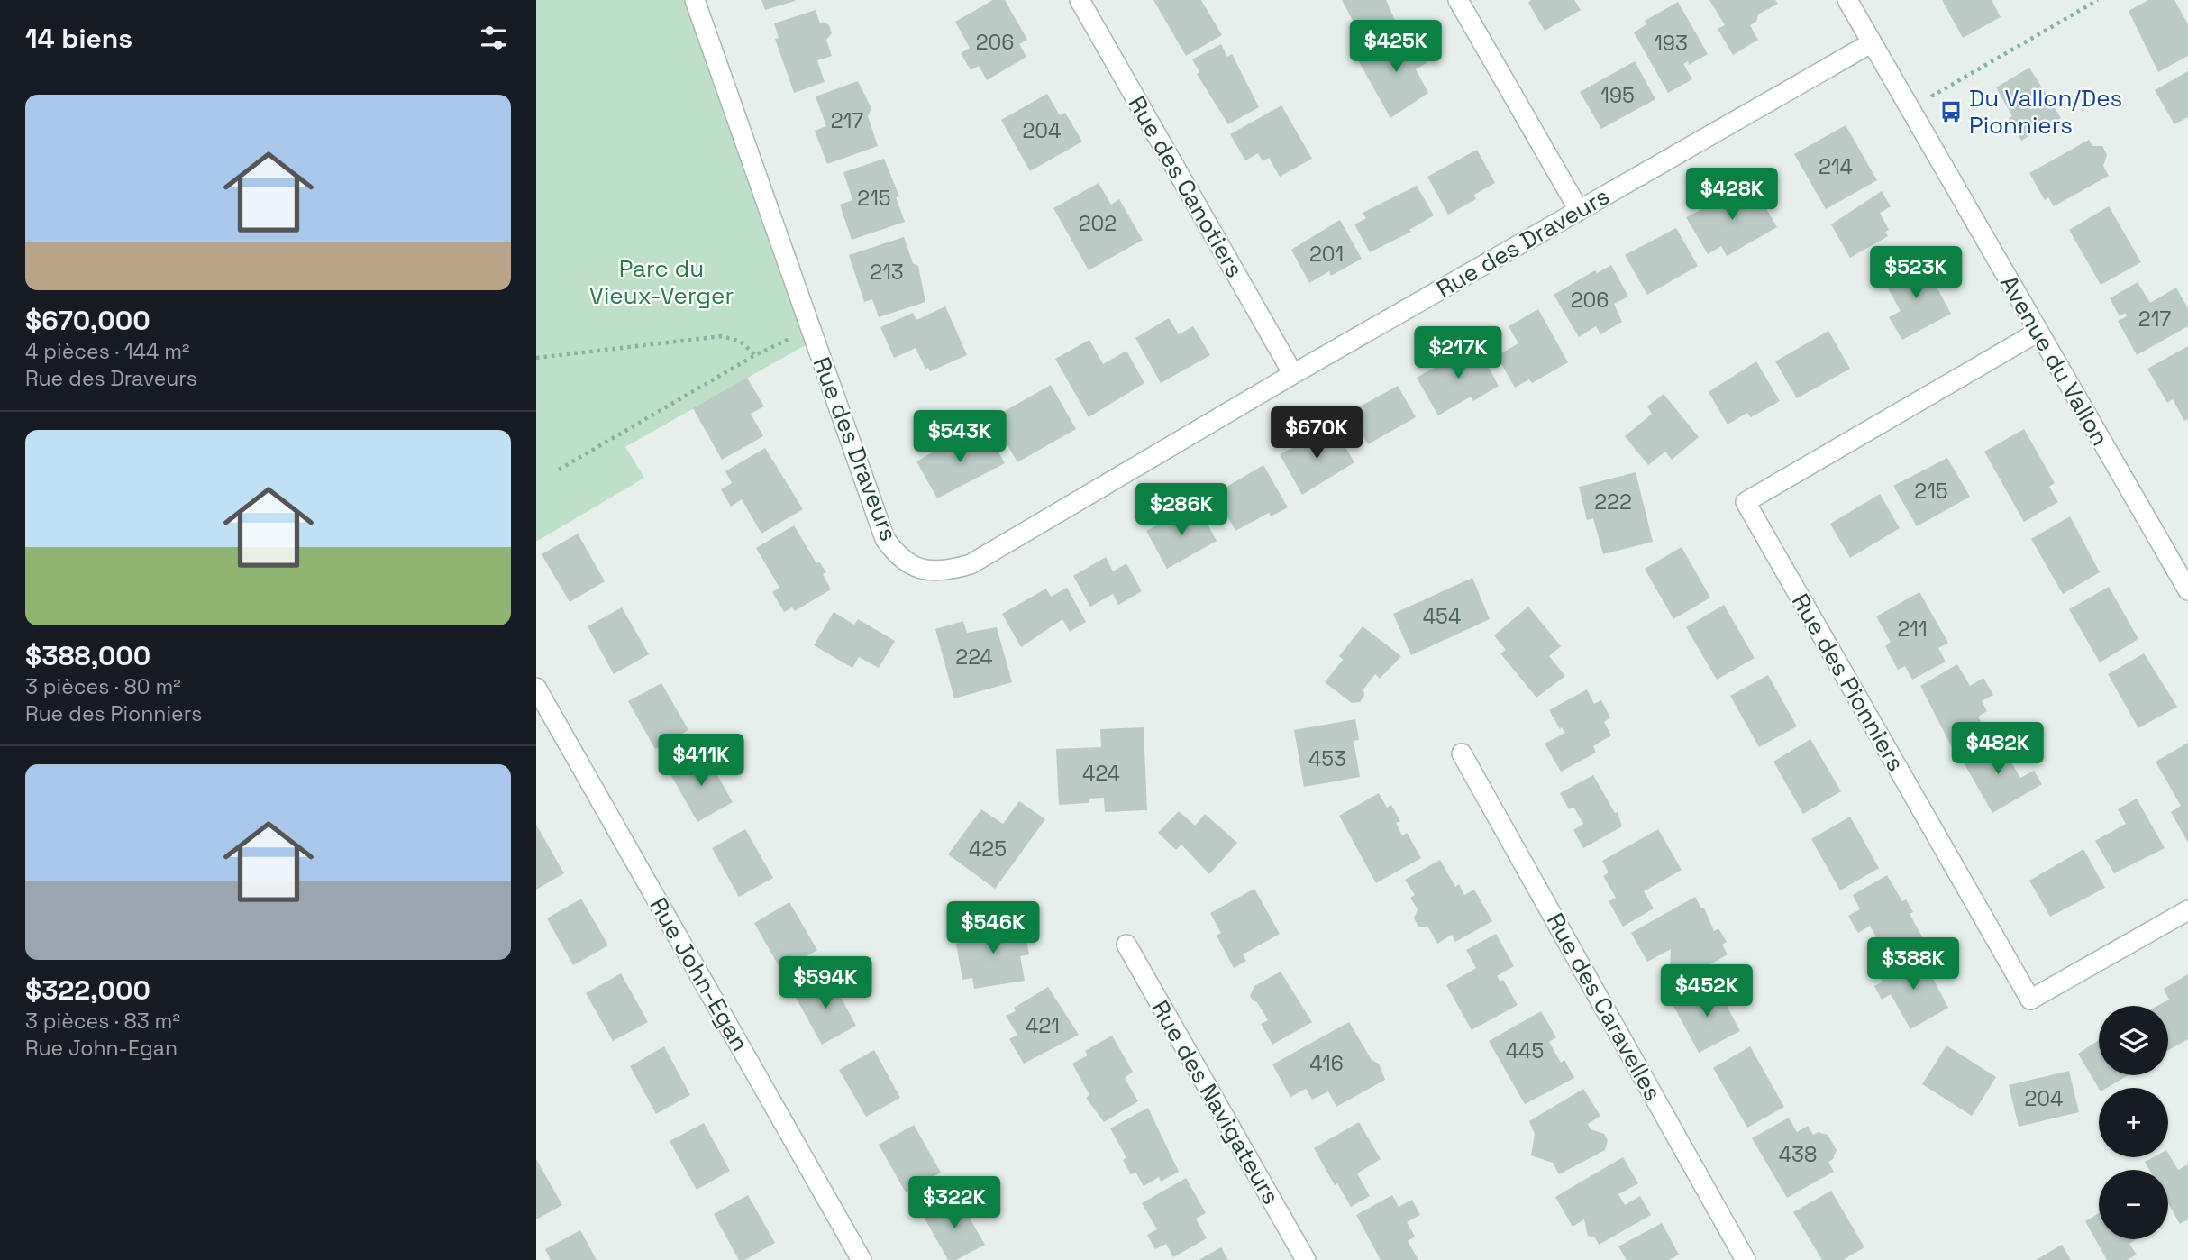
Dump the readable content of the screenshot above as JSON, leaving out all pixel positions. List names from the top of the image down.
{
  "streets": {
    "street": [
      "Rue des Canotiers",
      "Rue des Draveurs",
      "Avenue du Vallon",
      "Rue des Pionniers",
      "Rue John-Egan",
      "Rue des Caravelles",
      "Rue des Navigateurs"
    ]
  },
  "crossings": [
    ["Rue des Canotiers", "Rue des Draveurs"],
    ["Rue des Draveurs", "Avenue du Vallon"],
    ["Avenue du Vallon", "Rue des Pionniers"]
  ],
  "parks": ["Parc du Vieux-Verger"],
  "places": {
    "bus stop": ["Du Vallon/Des Pionniers"]
  },
  "house_numbers": [
    "206",
    "193",
    "195",
    "217",
    "204",
    "214",
    "215",
    "202",
    "201",
    "213",
    "206",
    "217",
    "215",
    "222",
    "454",
    "211",
    "224",
    "453",
    "424",
    "425",
    "421",
    "445",
    "416",
    "204",
    "438"
  ],
  "page": {
    "heading": "14 biens",
    "price": [
      "$425K",
      "$428K",
      "$523K",
      "$217K",
      "$670K",
      "$543K",
      "$286K",
      "$482K",
      "$411K",
      "$546K",
      "$388K",
      "$594K",
      "$452K",
      "$322K"
    ],
    "list": [
      {
        "name": "$670,000",
        "note": "4 pièces · 144 m² · Rue des Draveurs"
      },
      {
        "name": "$388,000",
        "note": "3 pièces · 80 m² · Rue des Pionniers"
      },
      {
        "name": "$322,000",
        "note": "3 pièces · 83 m² · Rue John-Egan"
      }
    ],
    "map_buttons": ["+", "−"]
  }
}
